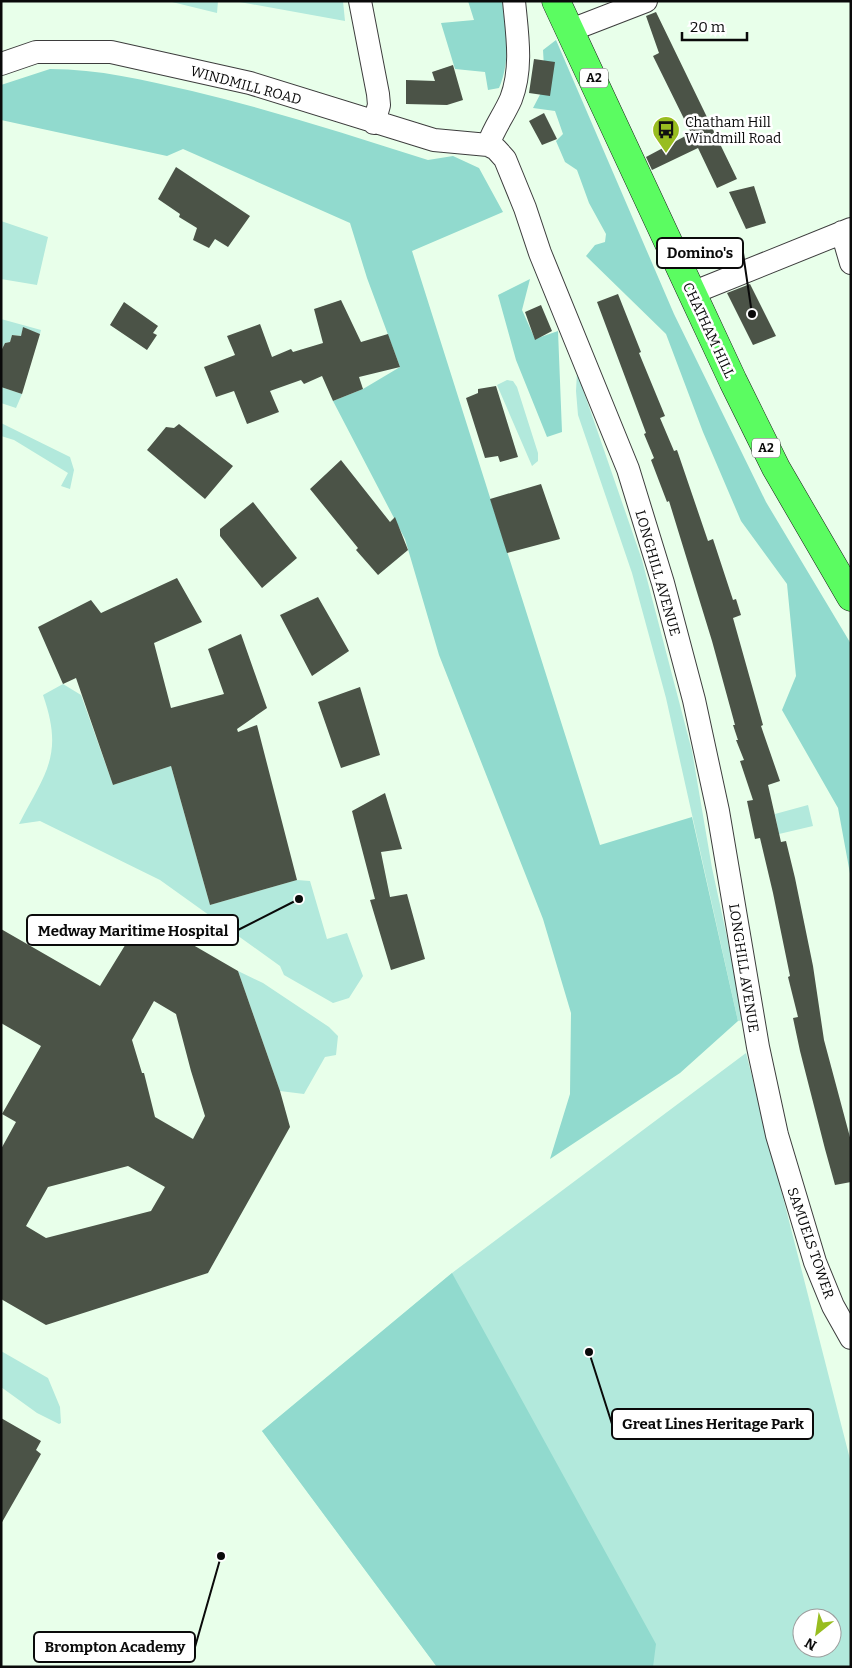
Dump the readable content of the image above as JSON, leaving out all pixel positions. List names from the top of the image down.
{
  "streets": {
    "main road": ["A2", "CHATHAM HILL"],
    "street": ["WINDMILL ROAD", "LONGHILL AVENUE", "SAMUELS TOWER"]
  },
  "crossings": [
    ["WINDMILL ROAD", "LONGHILL AVENUE"],
    ["LONGHILL AVENUE", "SAMUELS TOWER"]
  ],
  "places": {
    "bus stop": ["Chatham Hill Windmill Road"],
    "other": [
      "Domino's",
      "Medway Maritime Hospital",
      "Great Lines Heritage Park",
      "Brompton Academy"
    ]
  },
  "scale_bar": "20 m",
  "north": "bottom left"
}
